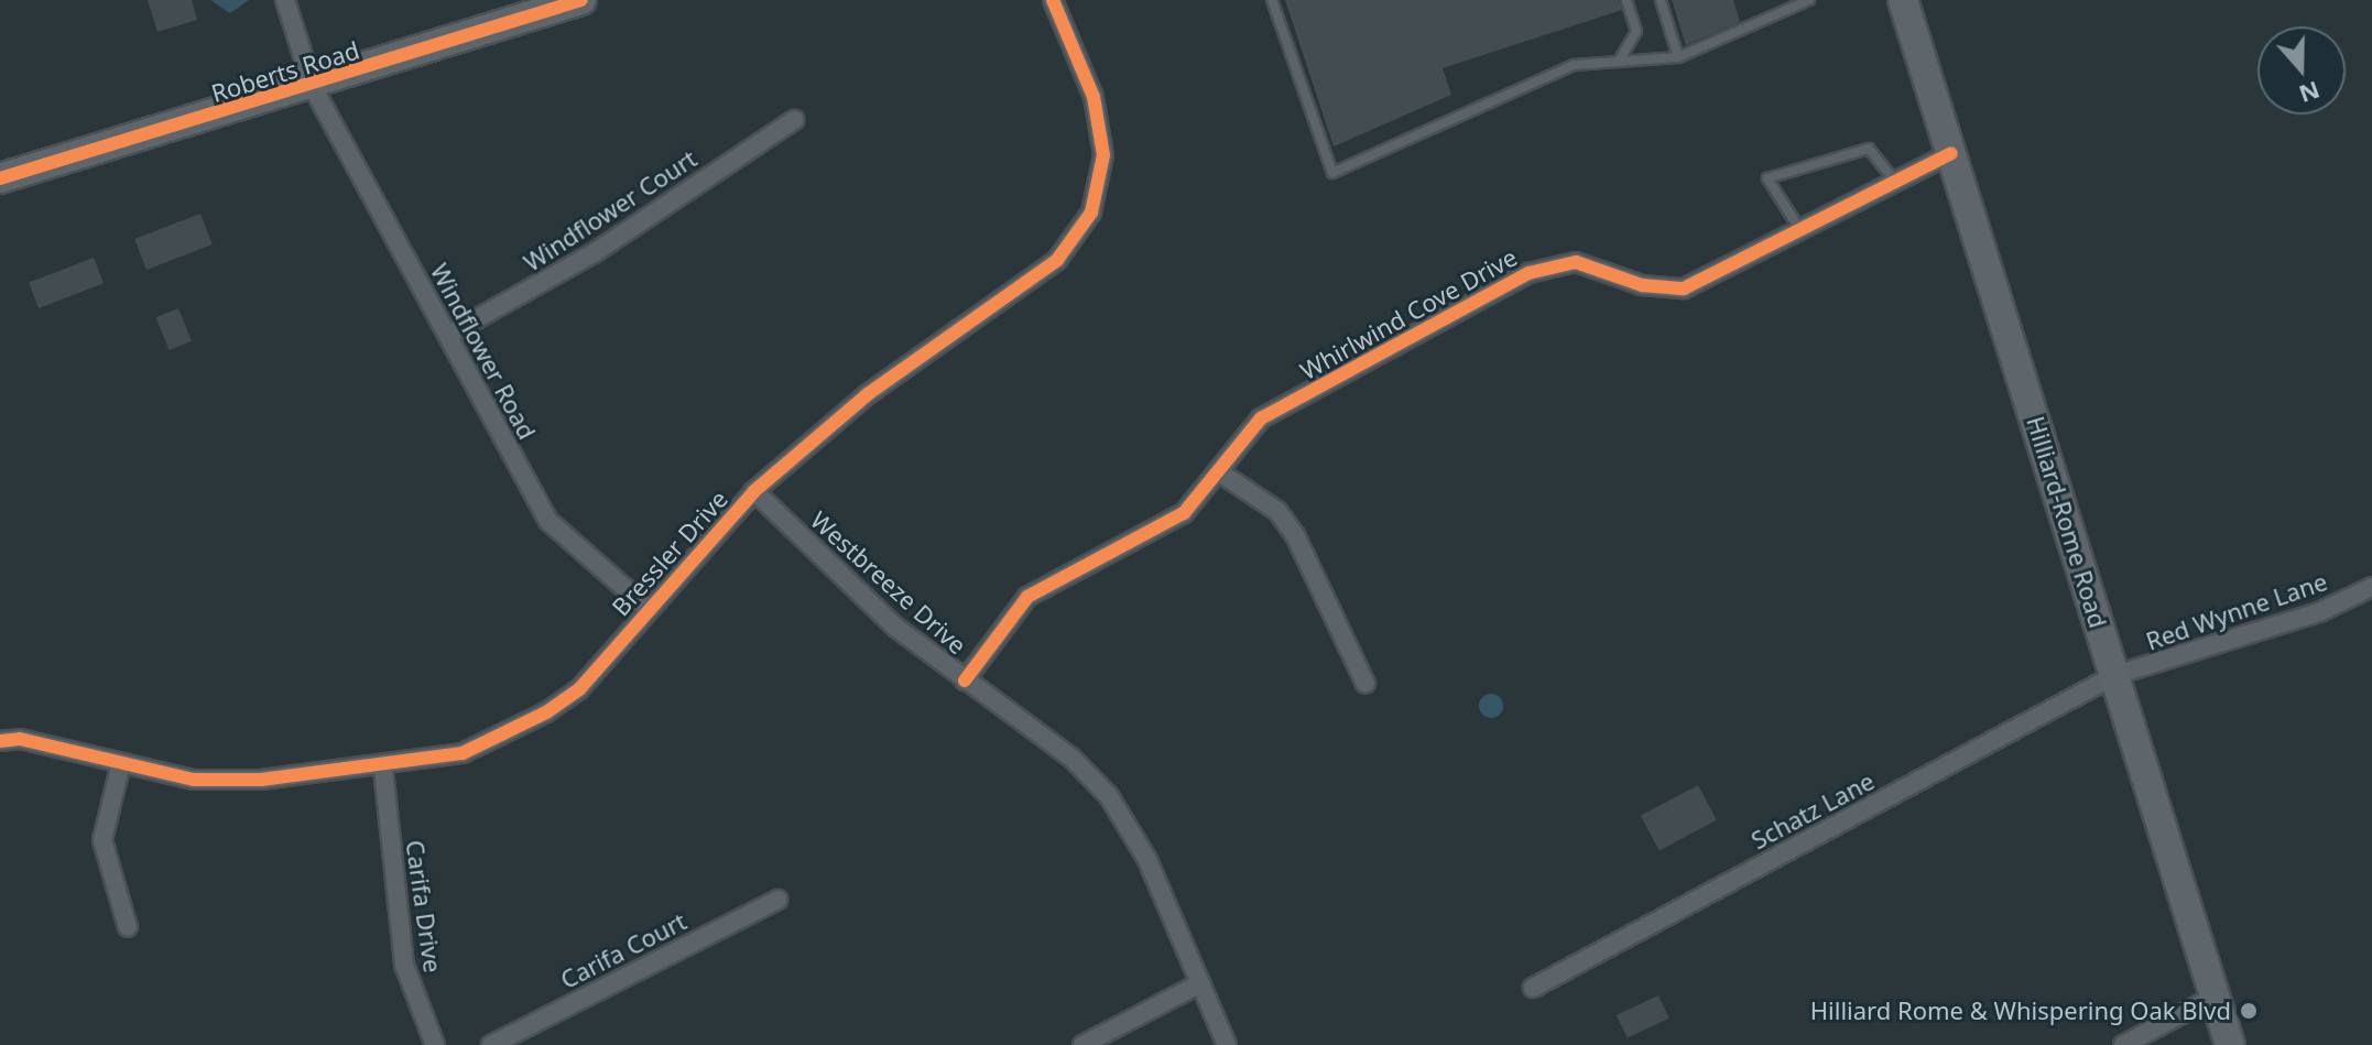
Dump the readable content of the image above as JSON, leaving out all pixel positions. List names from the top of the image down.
{
  "streets": {
    "main road": ["Roberts Road", "Hilliard-Rome Road"],
    "street": [
      "Windflower Court",
      "Whirlwind Cove Drive",
      "Windflower Road",
      "Bressler Drive",
      "Westbreeze Drive",
      "Red Wynne Lane",
      "Schatz Lane",
      "Carifa Drive",
      "Carifa Court"
    ]
  },
  "crossings": [
    ["Roberts Road", "Windflower Road"],
    ["Windflower Court", "Windflower Road"],
    ["Whirlwind Cove Drive", "Hilliard-Rome Road"],
    ["Whirlwind Cove Drive", "Westbreeze Drive"],
    ["Windflower Road", "Bressler Drive"],
    ["Hilliard-Rome Road", "Red Wynne Lane"],
    ["Hilliard-Rome Road", "Schatz Lane"],
    ["Bressler Drive", "Westbreeze Drive"],
    ["Bressler Drive", "Carifa Drive"],
    ["Red Wynne Lane", "Schatz Lane"]
  ],
  "places": ["Hilliard Rome & Whispering Oak Blvd"],
  "north": "bottom"
}
